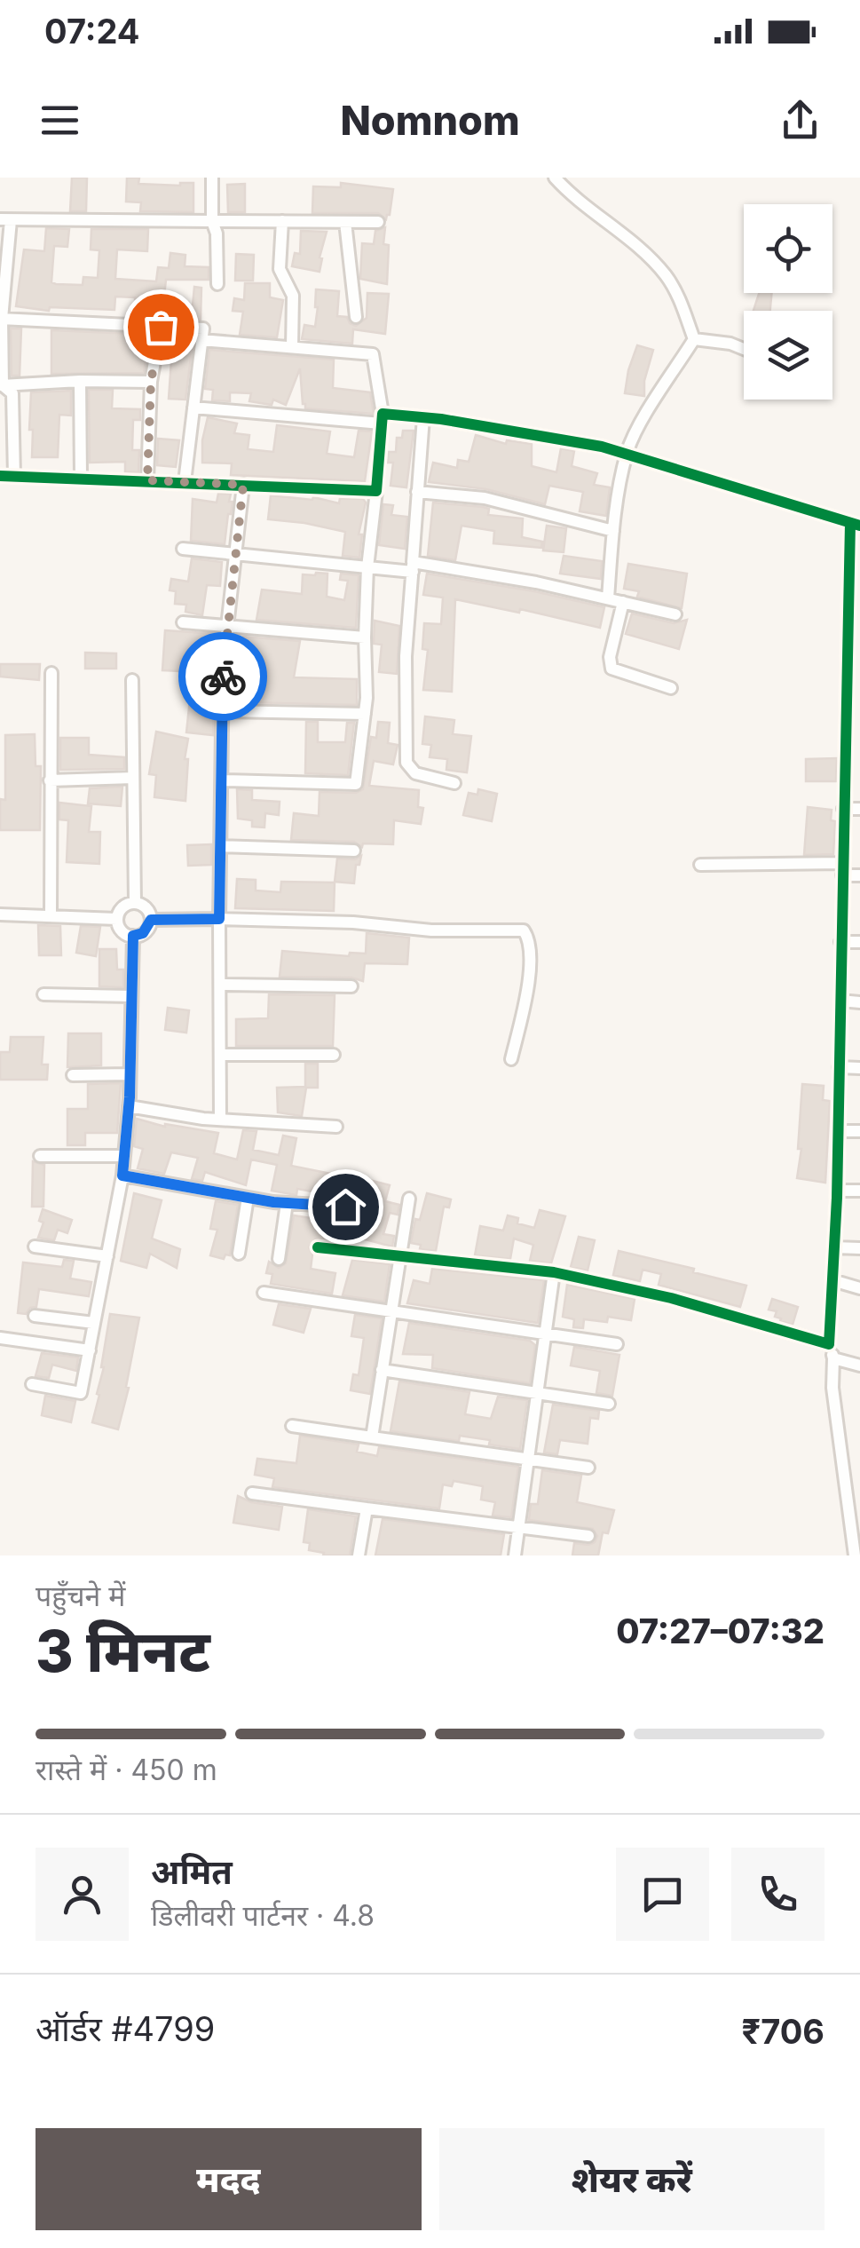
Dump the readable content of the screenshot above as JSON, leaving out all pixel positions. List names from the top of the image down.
{
  "page": {
    "status": "07:24",
    "header": "Nomnom",
    "heading": ["3 मिनट", "पहुँचने में", "07:27–07:32"],
    "panel": [
      "अमित",
      "डिलीवरी पार्टनर · 4.8",
      "ऑर्डर #4799",
      "₹706"
    ],
    "bar": "रास्ते में · 450 m",
    "buttons": ["मदद", "शेयर करें"]
  }
}
